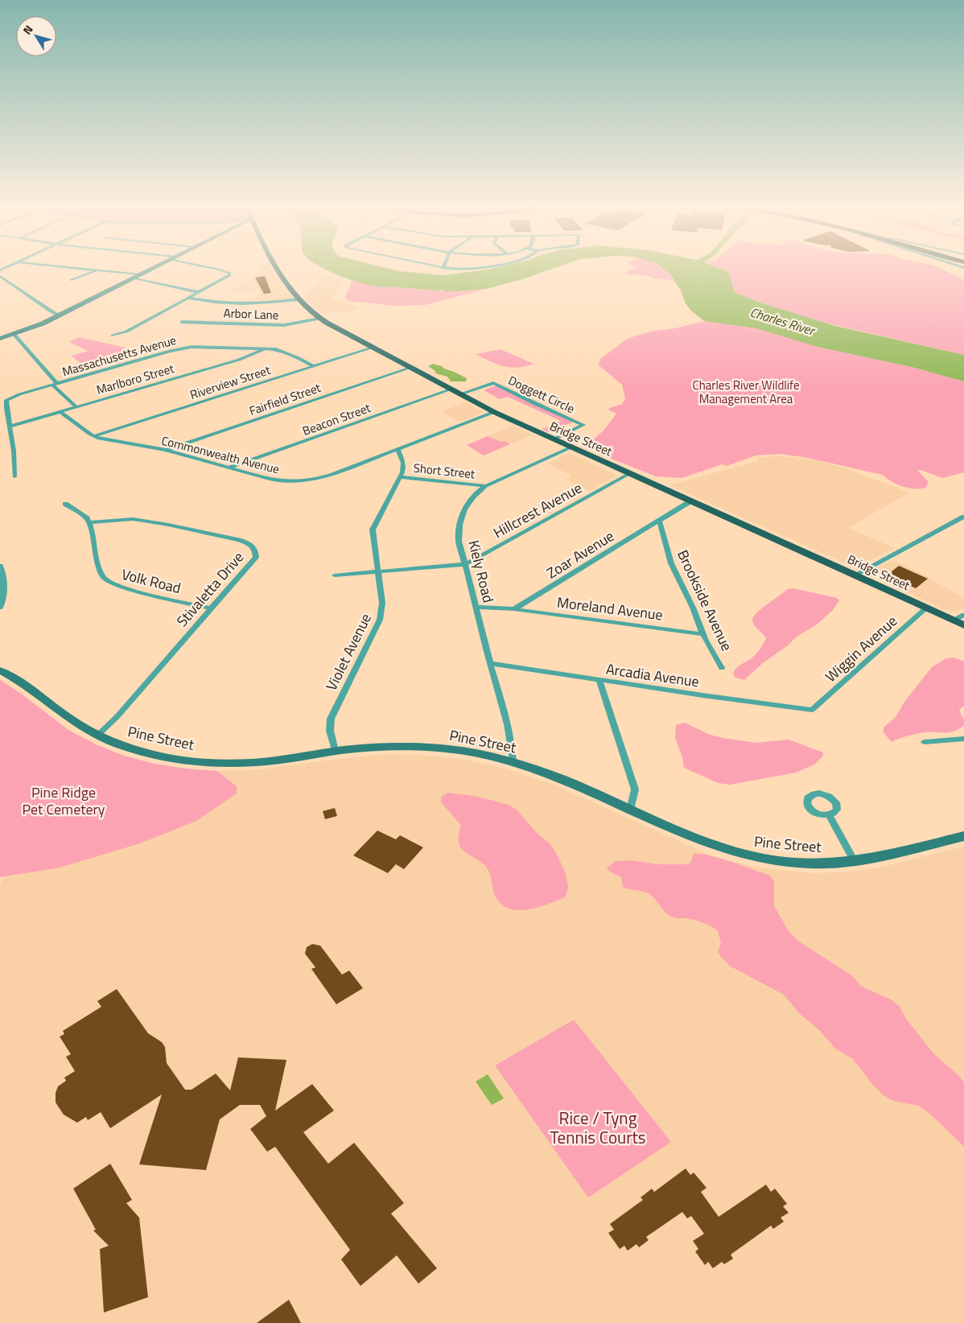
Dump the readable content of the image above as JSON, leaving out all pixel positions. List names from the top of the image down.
{
  "streets": {
    "main road": ["Bridge Street"],
    "street": [
      "Arbor Lane",
      "Massachusetts Avenue",
      "Marlboro Street",
      "Riverview Street",
      "Doggett Circle",
      "Fairfield Street",
      "Beacon Street",
      "Commonwealth Avenue",
      "Short Street",
      "Hillcrest Avenue",
      "Zoar Avenue",
      "Kiely Road",
      "Volk Road",
      "Stivaletta Drive",
      "Brookside Avenue",
      "Moreland Avenue",
      "Wiggin Avenue",
      "Violet Avenue",
      "Arcadia Avenue",
      "Pine Street"
    ]
  },
  "crossings": [
    ["Arbor Lane", "Bridge Street"],
    ["Massachusetts Avenue", "Marlboro Street"],
    ["Massachusetts Avenue", "Riverview Street"],
    ["Marlboro Street", "Commonwealth Avenue"],
    ["Riverview Street", "Bridge Street"],
    ["Riverview Street", "Commonwealth Avenue"],
    ["Doggett Circle", "Bridge Street"],
    ["Fairfield Street", "Bridge Street"],
    ["Fairfield Street", "Commonwealth Avenue"],
    ["Beacon Street", "Bridge Street"],
    ["Beacon Street", "Commonwealth Avenue"],
    ["Bridge Street", "Commonwealth Avenue"],
    ["Bridge Street", "Hillcrest Avenue"],
    ["Bridge Street", "Zoar Avenue"],
    ["Bridge Street", "Kiely Road"],
    ["Bridge Street", "Wiggin Avenue"],
    ["Commonwealth Avenue", "Violet Avenue"],
    ["Short Street", "Kiely Road"],
    ["Short Street", "Violet Avenue"],
    ["Hillcrest Avenue", "Kiely Road"],
    ["Hillcrest Avenue", "Violet Avenue"],
    ["Zoar Avenue", "Brookside Avenue"],
    ["Zoar Avenue", "Moreland Avenue"],
    ["Kiely Road", "Arcadia Avenue"],
    ["Kiely Road", "Pine Street"],
    ["Volk Road", "Stivaletta Drive"],
    ["Stivaletta Drive", "Pine Street"],
    ["Brookside Avenue", "Moreland Avenue"],
    ["Wiggin Avenue", "Arcadia Avenue"],
    ["Violet Avenue", "Pine Street"]
  ],
  "water": ["Charles River"],
  "parks": ["Charles River Wildlife Management Area", "Pine Ridge Pet Cemetery", "Rice / Tyng Tennis Courts"],
  "north": "top left"
}
